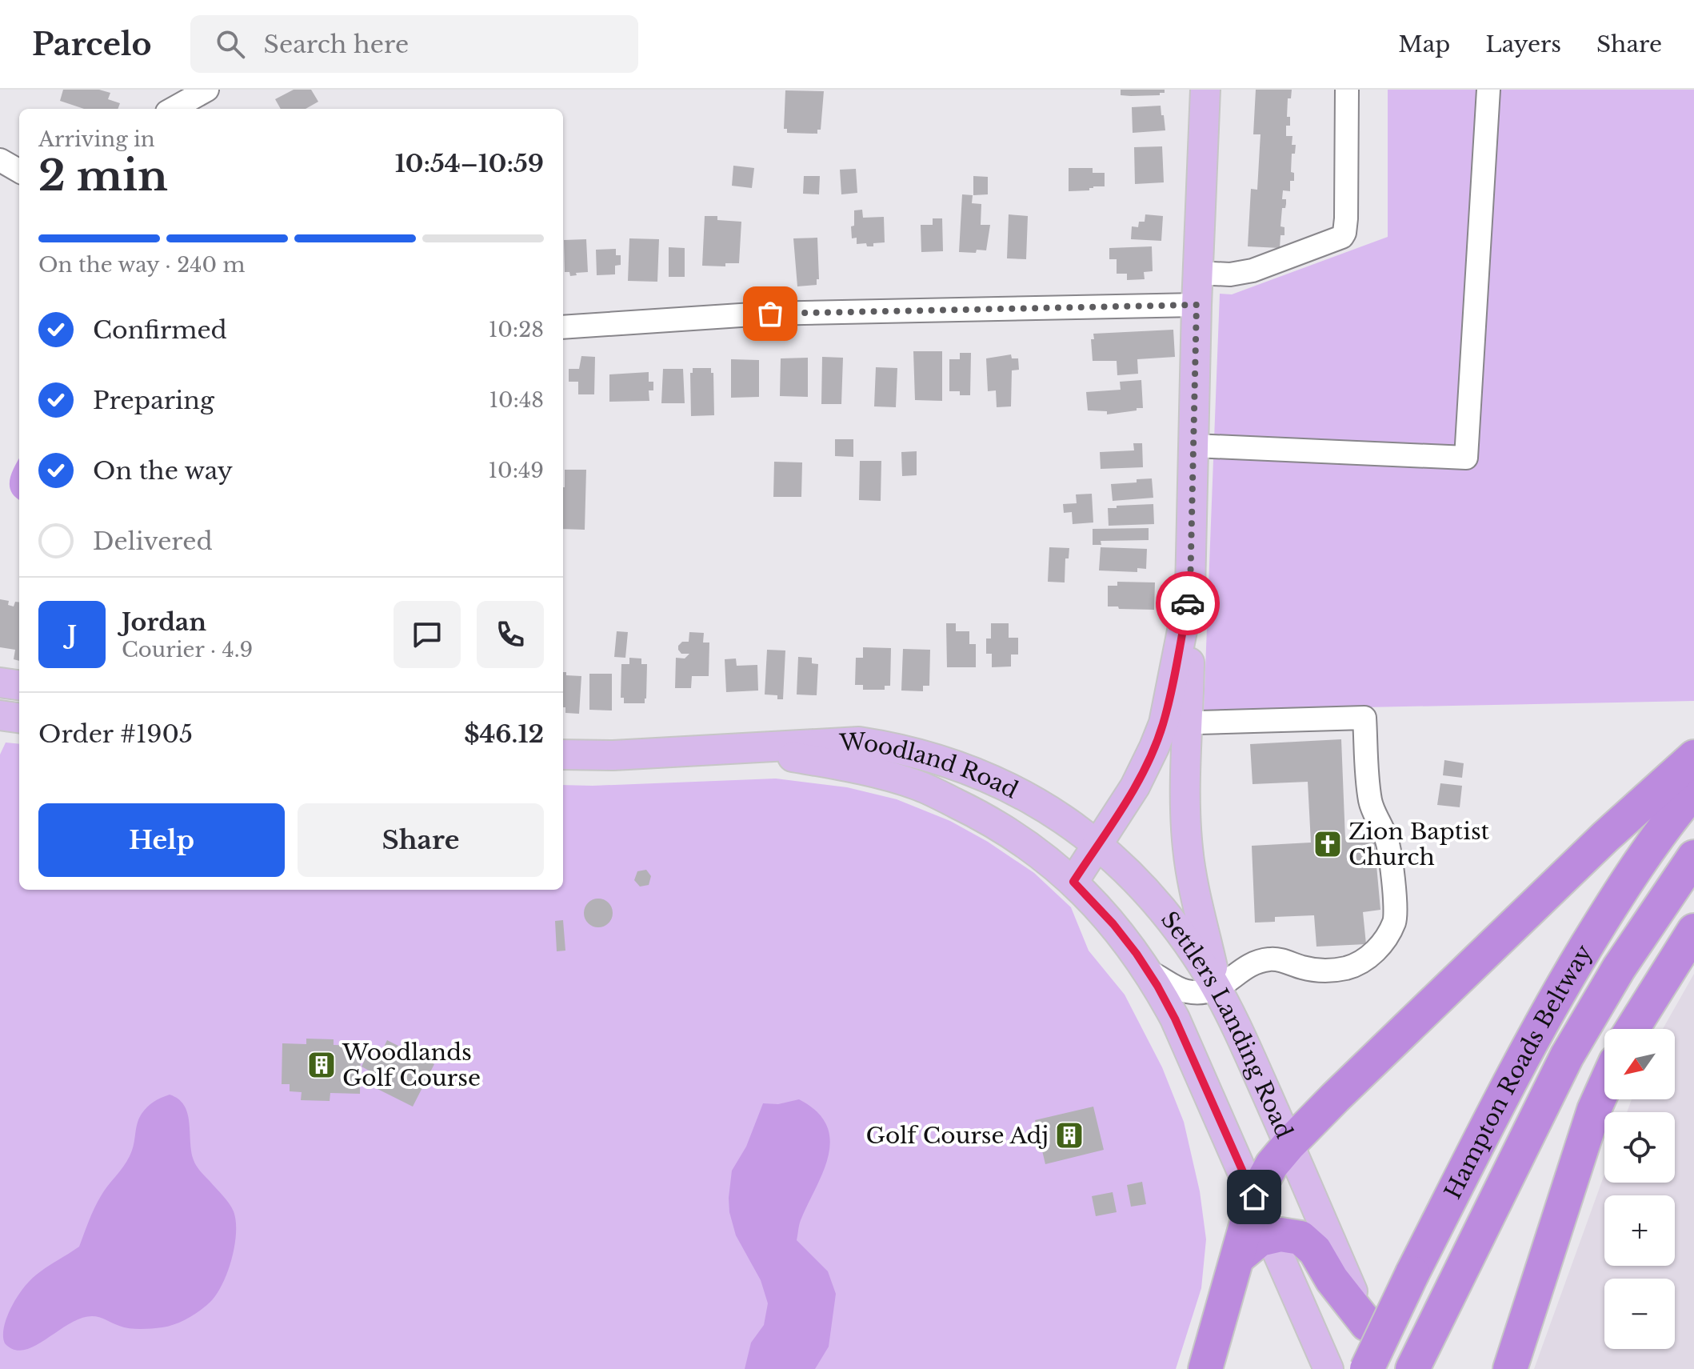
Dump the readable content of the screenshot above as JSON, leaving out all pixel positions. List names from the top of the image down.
{
  "streets": {
    "highway": ["Hampton Roads Beltway"],
    "main road": ["Woodland Road", "Settlers Landing Road"]
  },
  "crossings": [
    ["Woodland Road", "Settlers Landing Road"]
  ],
  "places": {
    "church": ["Zion Baptist Church"],
    "building": ["Woodlands Golf Course", "Golf Course Adj"]
  },
  "north": "bottom left",
  "page": {
    "header": "Parcelo",
    "search": "Search here",
    "nav": ["Map", "Layers", "Share"],
    "heading": ["2 min", "Arriving in", "10:54–10:59"],
    "panel": [
      "Jordan",
      "Courier · 4.9",
      "Order #1905",
      "$46.12"
    ],
    "bar": "On the way · 240 m",
    "list": [
      ["Confirmed", "10:28"],
      ["Preparing", "10:48"],
      ["On the way", "10:49"],
      "Delivered"
    ],
    "round": "J",
    "buttons": ["Help", "Share"],
    "map_buttons": ["+", "−"]
  }
}
